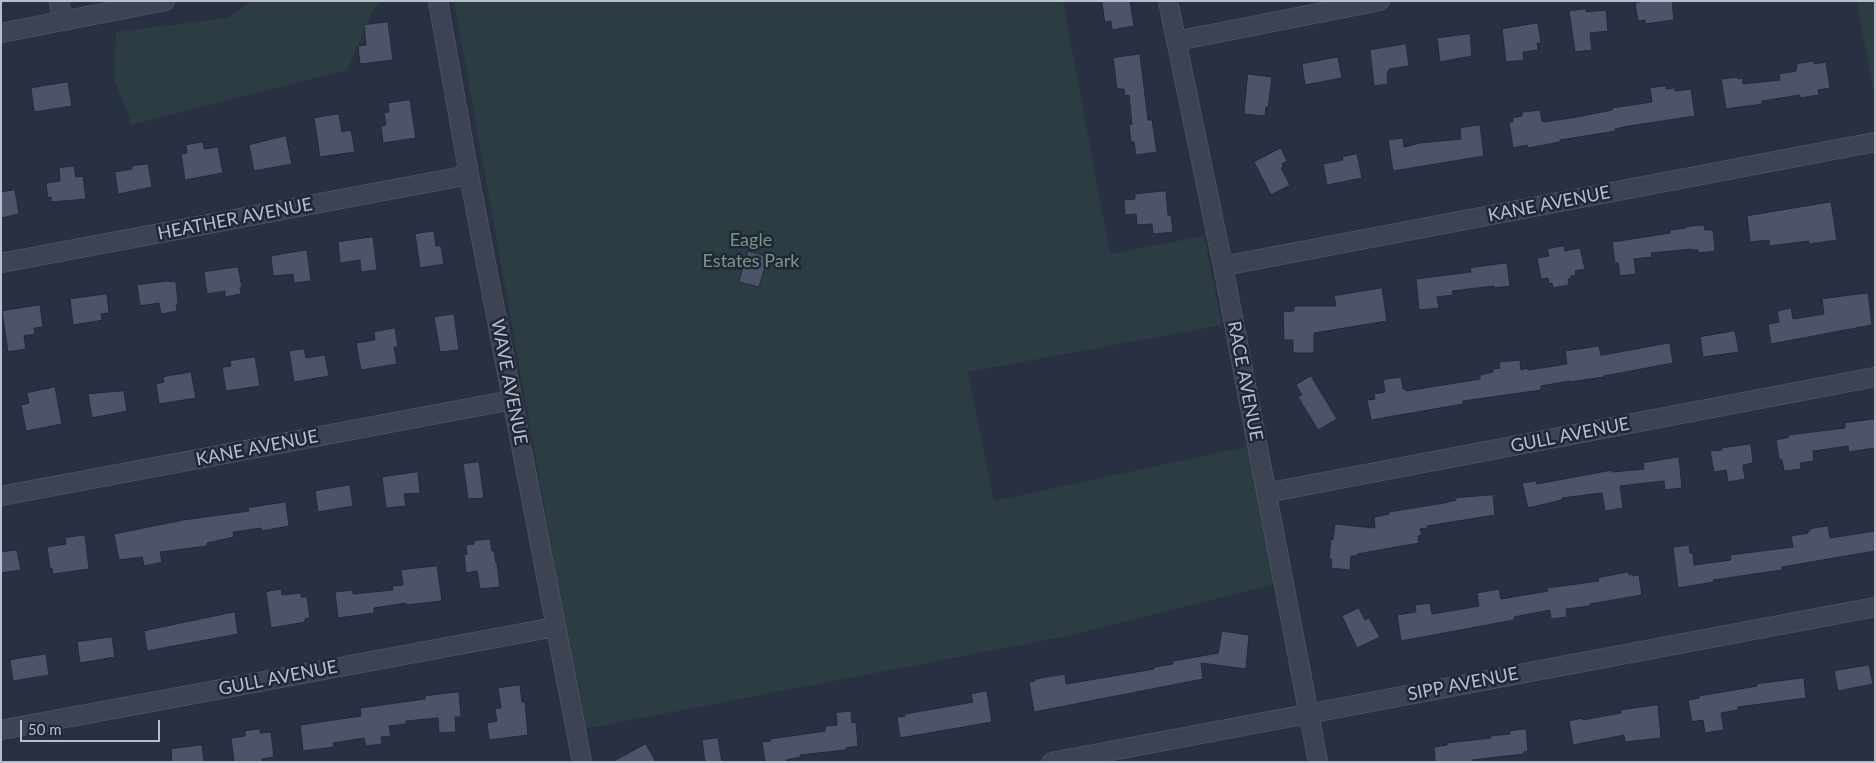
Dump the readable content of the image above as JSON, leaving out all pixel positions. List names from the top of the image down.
{
  "streets": {
    "street": [
      "KANE AVENUE",
      "HEATHER AVENUE",
      "RACE AVENUE",
      "WAVE AVENUE",
      "GULL AVENUE",
      "SIPP AVENUE"
    ]
  },
  "crossings": [
    ["KANE AVENUE", "RACE AVENUE"],
    ["KANE AVENUE", "WAVE AVENUE"],
    ["HEATHER AVENUE", "WAVE AVENUE"],
    ["RACE AVENUE", "GULL AVENUE"],
    ["RACE AVENUE", "SIPP AVENUE"],
    ["WAVE AVENUE", "GULL AVENUE"]
  ],
  "parks": ["Eagle Estates Park"],
  "scale_bar": "50 m"
}
